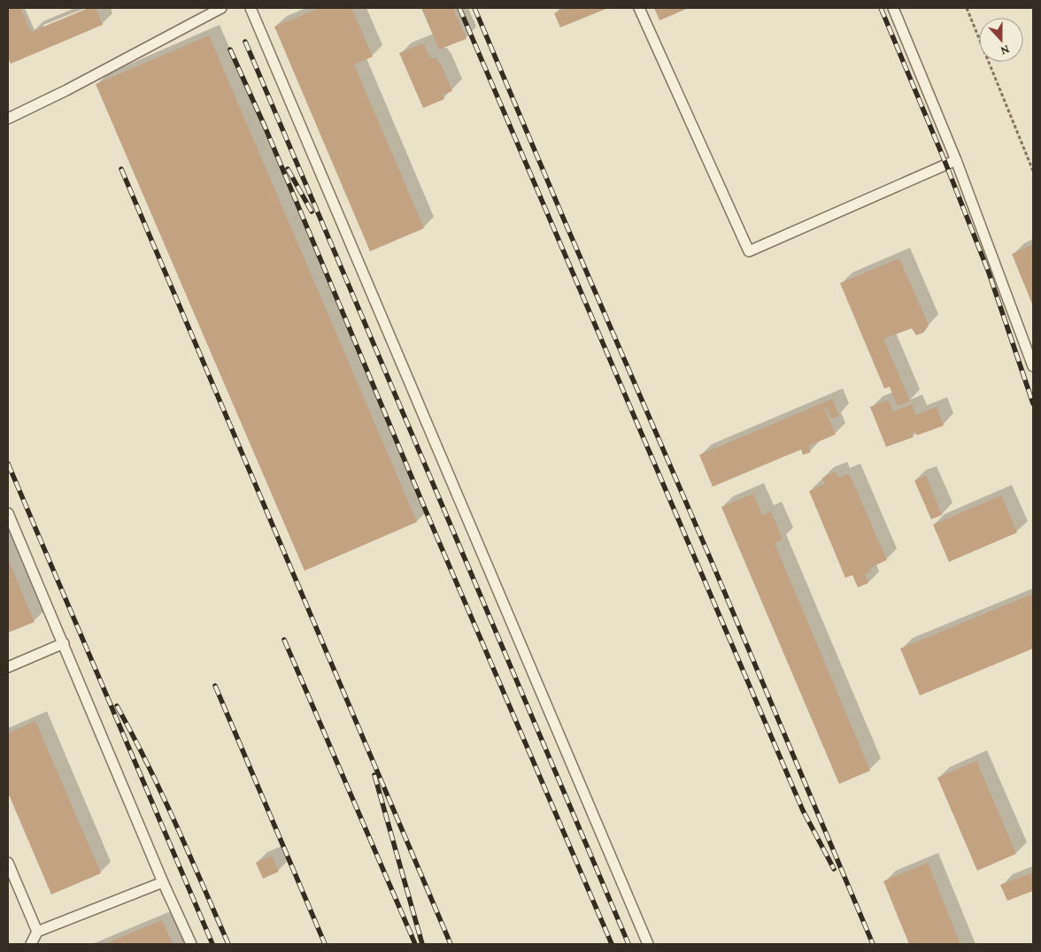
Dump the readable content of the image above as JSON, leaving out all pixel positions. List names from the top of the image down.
{
  "north": "bottom"
}
